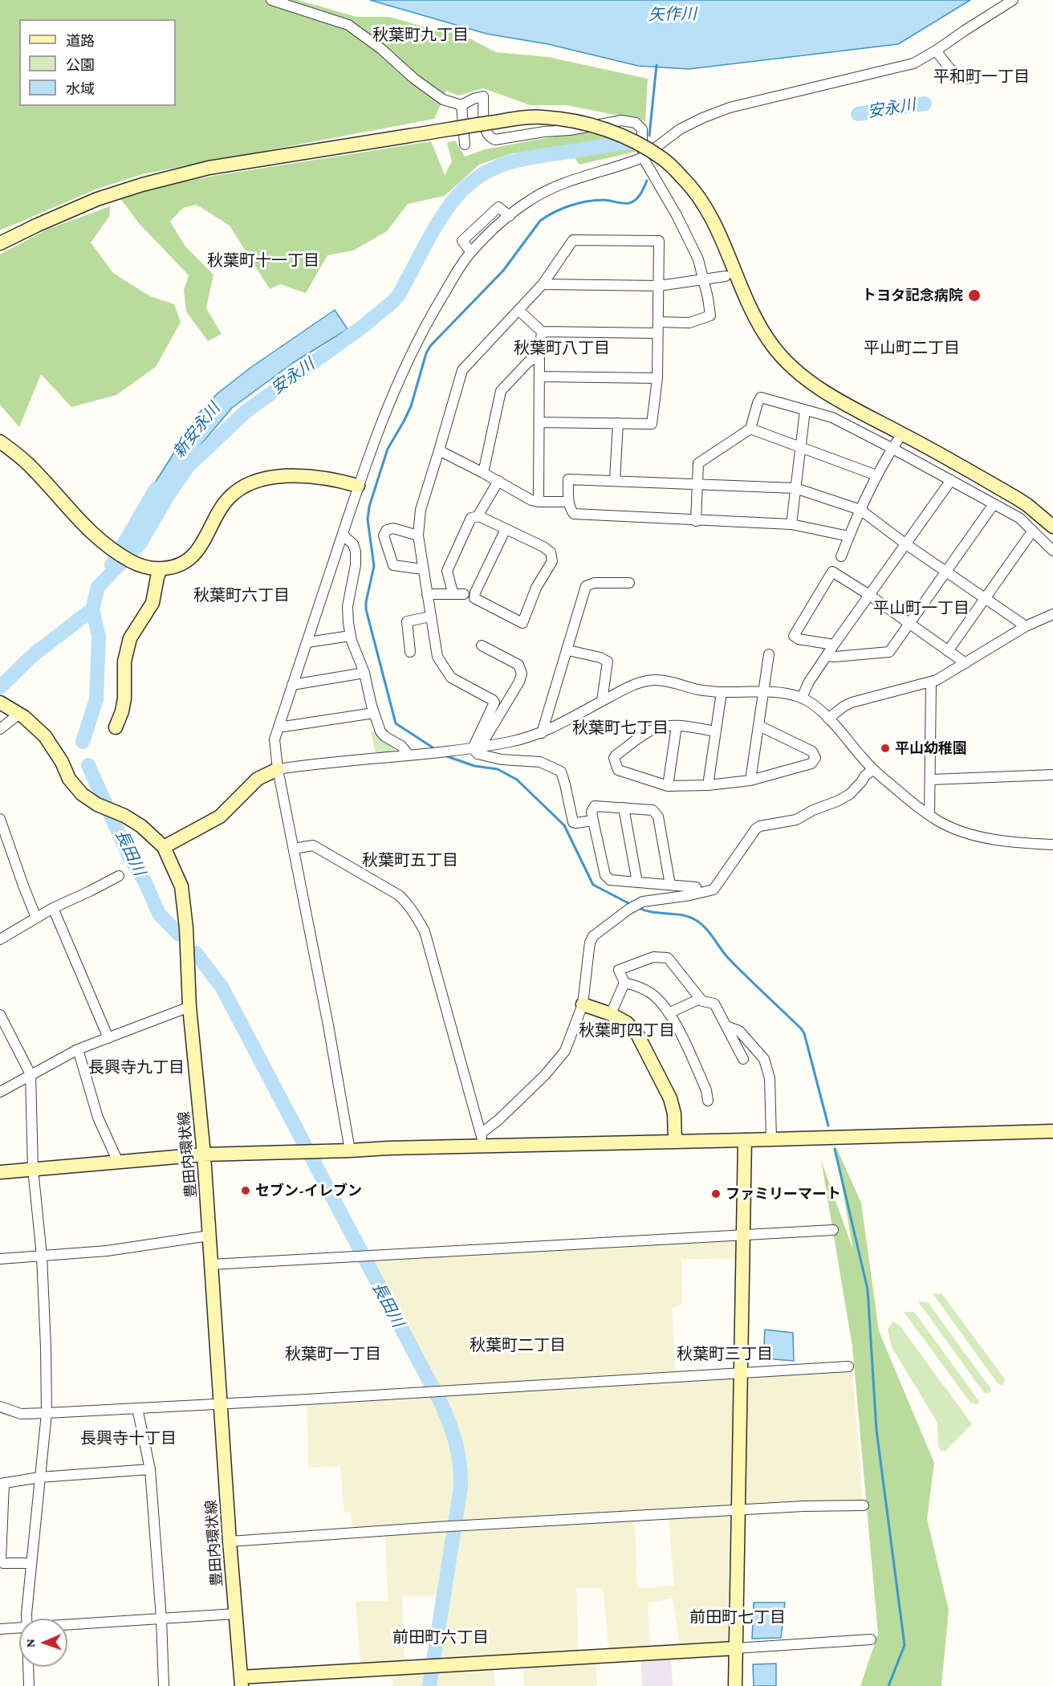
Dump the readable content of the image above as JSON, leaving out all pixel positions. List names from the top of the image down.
{
  "streets": {
    "street": ["豊田内環状線"]
  },
  "districts": [
    "秋葉町九丁目",
    "平和町一丁目",
    "秋葉町十一丁目",
    "秋葉町八丁目",
    "平山町二丁目",
    "秋葉町六丁目",
    "平山町一丁目",
    "秋葉町七丁目",
    "秋葉町五丁目",
    "秋葉町四丁目",
    "長興寺九丁目",
    "秋葉町二丁目",
    "秋葉町一丁目",
    "秋葉町三丁目",
    "長興寺十丁目",
    "前田町七丁目",
    "前田町六丁目"
  ],
  "water": [
    "矢作川",
    "安永川",
    "新安永川",
    "長田川"
  ],
  "places": [
    "トヨタ記念病院",
    "平山幼稚園",
    "セブン-イレブン",
    "ファミリーマート"
  ],
  "legend": ["道路", "公園", "水域"],
  "north": "left"
}
